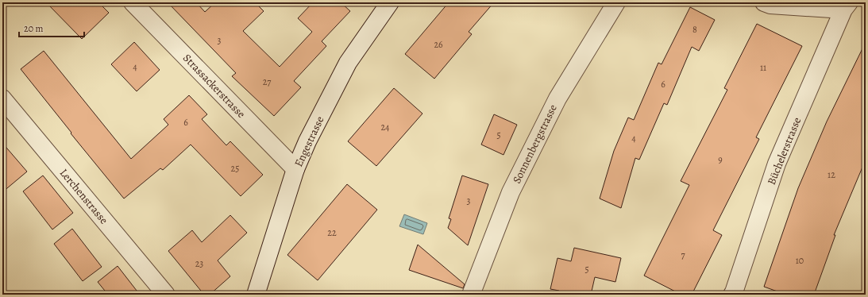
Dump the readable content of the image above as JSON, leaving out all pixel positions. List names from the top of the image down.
{
  "streets": {
    "street": [
      "Strassackerstrasse",
      "Engestrasse",
      "Sonnenbergstrasse",
      "Büchelerstrasse",
      "Lerchenstrasse"
    ]
  },
  "crossings": [
    ["Strassackerstrasse", "Engestrasse"]
  ],
  "house_numbers": [
    "8",
    "3",
    "26",
    "4",
    "11",
    "27",
    "6",
    "6",
    "24",
    "5",
    "4",
    "9",
    "25",
    "12",
    "3",
    "22",
    "7",
    "10",
    "23",
    "5"
  ],
  "scale_bar": "20 m"
}
